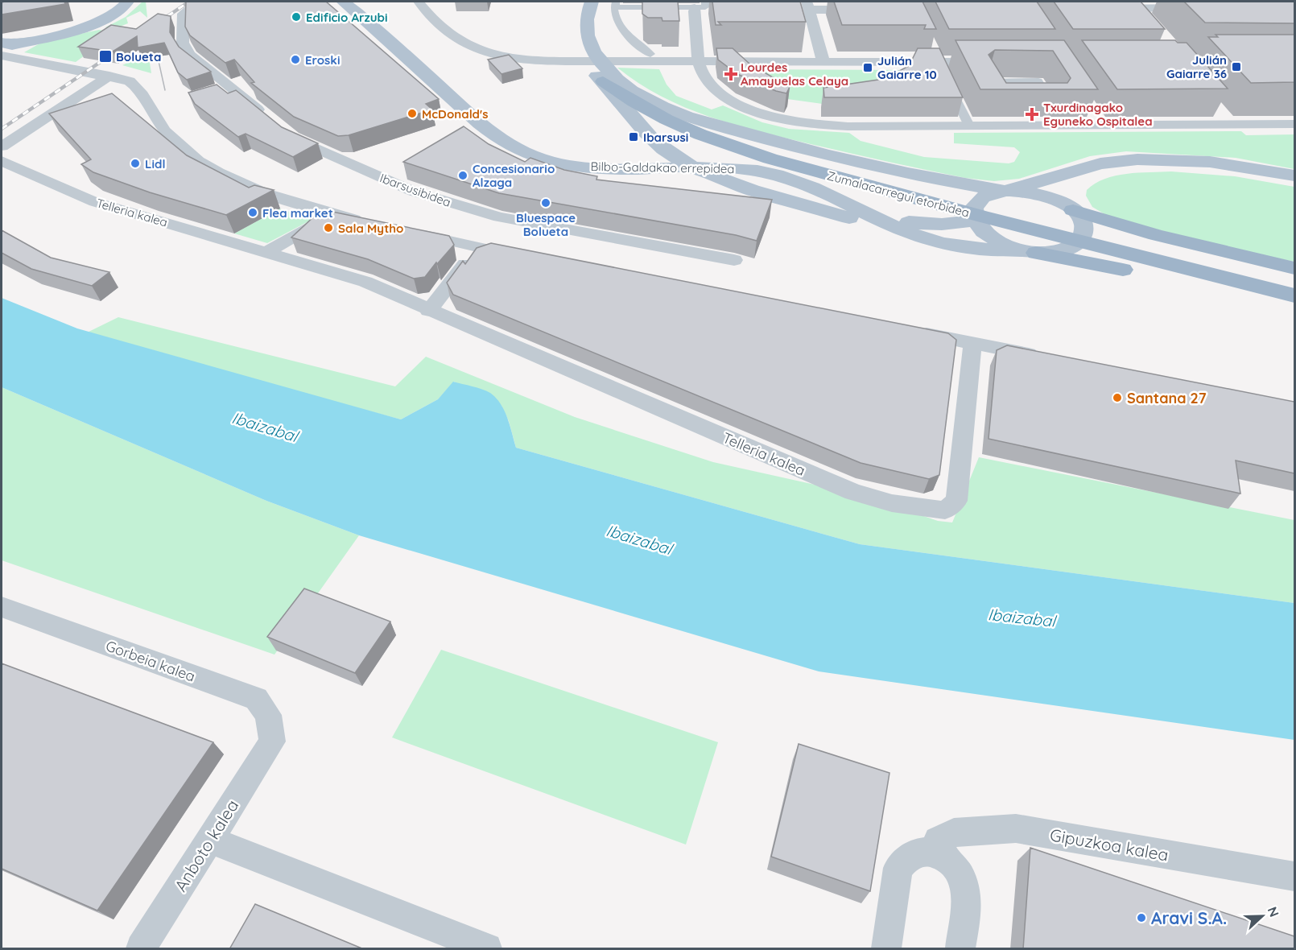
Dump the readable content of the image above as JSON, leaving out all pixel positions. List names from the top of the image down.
{
  "streets": {
    "highway": ["Zumalacarregui etorbidea"],
    "main road": ["Bilbo-Galdakao errepidea"],
    "street": [
      "Ibarsusibidea",
      "Telleria kalea",
      "Gorbeia kalea",
      "Gipuzkoa kalea",
      "Anboto kalea"
    ]
  },
  "crossings": [
    ["Gorbeia kalea", "Anboto kalea"]
  ],
  "water": ["Ibaizabal"],
  "places": {
    "other": [
      "Edificio Arzubi",
      "Eroski",
      "McDonald's",
      "Lidl",
      "Concesionario Alzaga",
      "Bluespace Bolueta",
      "Flea market",
      "Sala Mytho",
      "Santana 27",
      "Aravi S.A."
    ],
    "transit": [
      "Bolueta",
      "Julián Gaiarre 36",
      "Julián Gaiarre 10",
      "Ibarsusi"
    ],
    "health": ["Lourdes Amayuelas Celaya", "Txurdinagako Eguneko Ospitalea"]
  },
  "north": "right"
}
